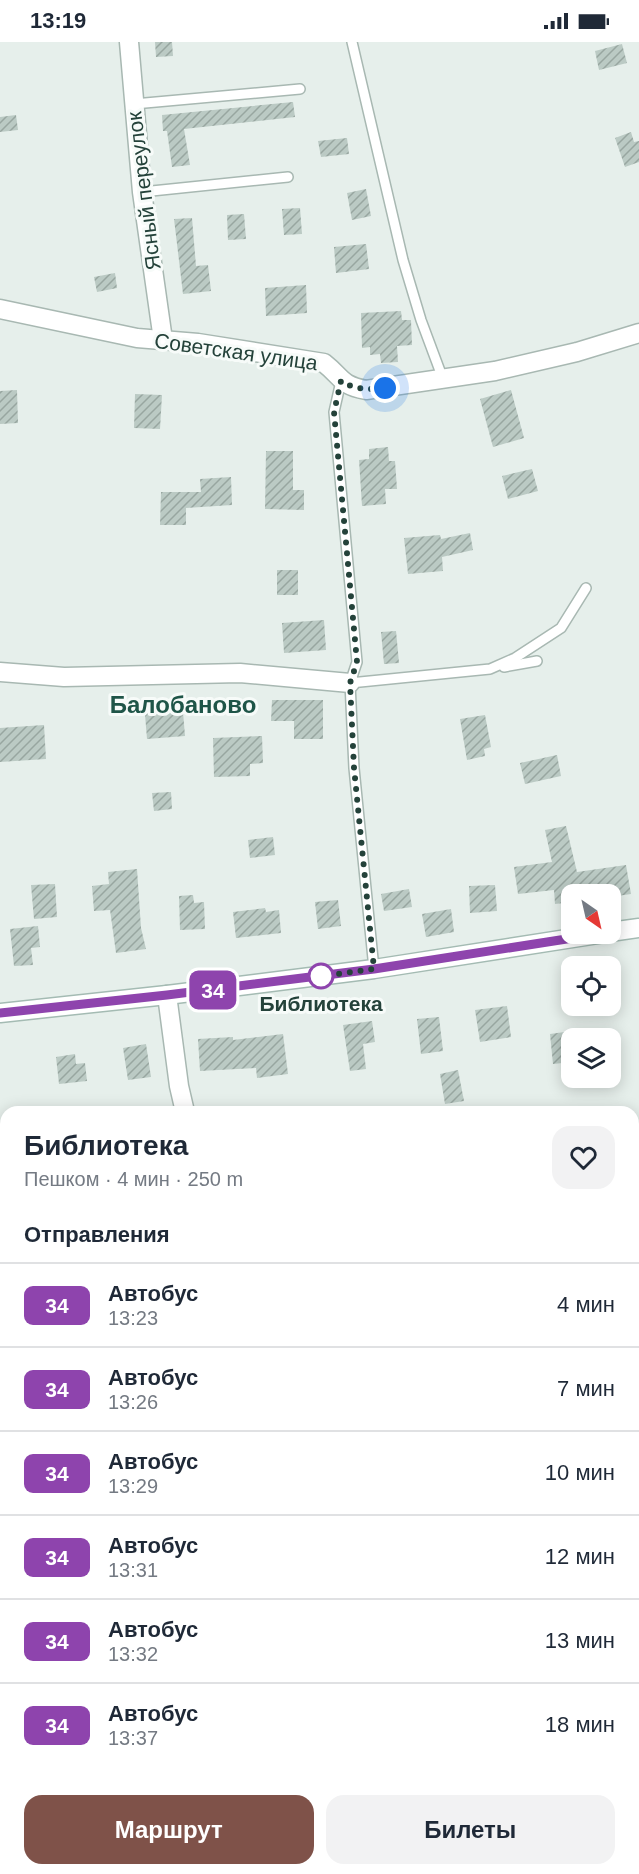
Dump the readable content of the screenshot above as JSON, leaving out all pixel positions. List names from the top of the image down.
{
  "streets": {
    "street": ["Ясный переулок", "Советская улица"]
  },
  "crossings": [
    ["Ясный переулок", "Советская улица"]
  ],
  "districts": ["Балобаново"],
  "places": ["Библиотека"],
  "lines": ["bus line 34"],
  "north": "bottom right",
  "page": {
    "status": "13:19",
    "on_map": "34",
    "heading": [
      ["Библиотека", "Пешком · 4 мин · 250 m"],
      "Отправления"
    ],
    "list": [
      {
        "mark": "34",
        "name": "Автобус",
        "note": "13:23",
        "value": "4 мин"
      },
      {
        "mark": "34",
        "name": "Автобус",
        "note": "13:26",
        "value": "7 мин"
      },
      {
        "mark": "34",
        "name": "Автобус",
        "note": "13:29",
        "value": "10 мин"
      },
      {
        "mark": "34",
        "name": "Автобус",
        "note": "13:31",
        "value": "12 мин"
      },
      {
        "mark": "34",
        "name": "Автобус",
        "note": "13:32",
        "value": "13 мин"
      },
      {
        "mark": "34",
        "name": "Автобус",
        "note": "13:37",
        "value": "18 мин"
      }
    ],
    "buttons": ["Маршрут", "Билеты"]
  }
}
